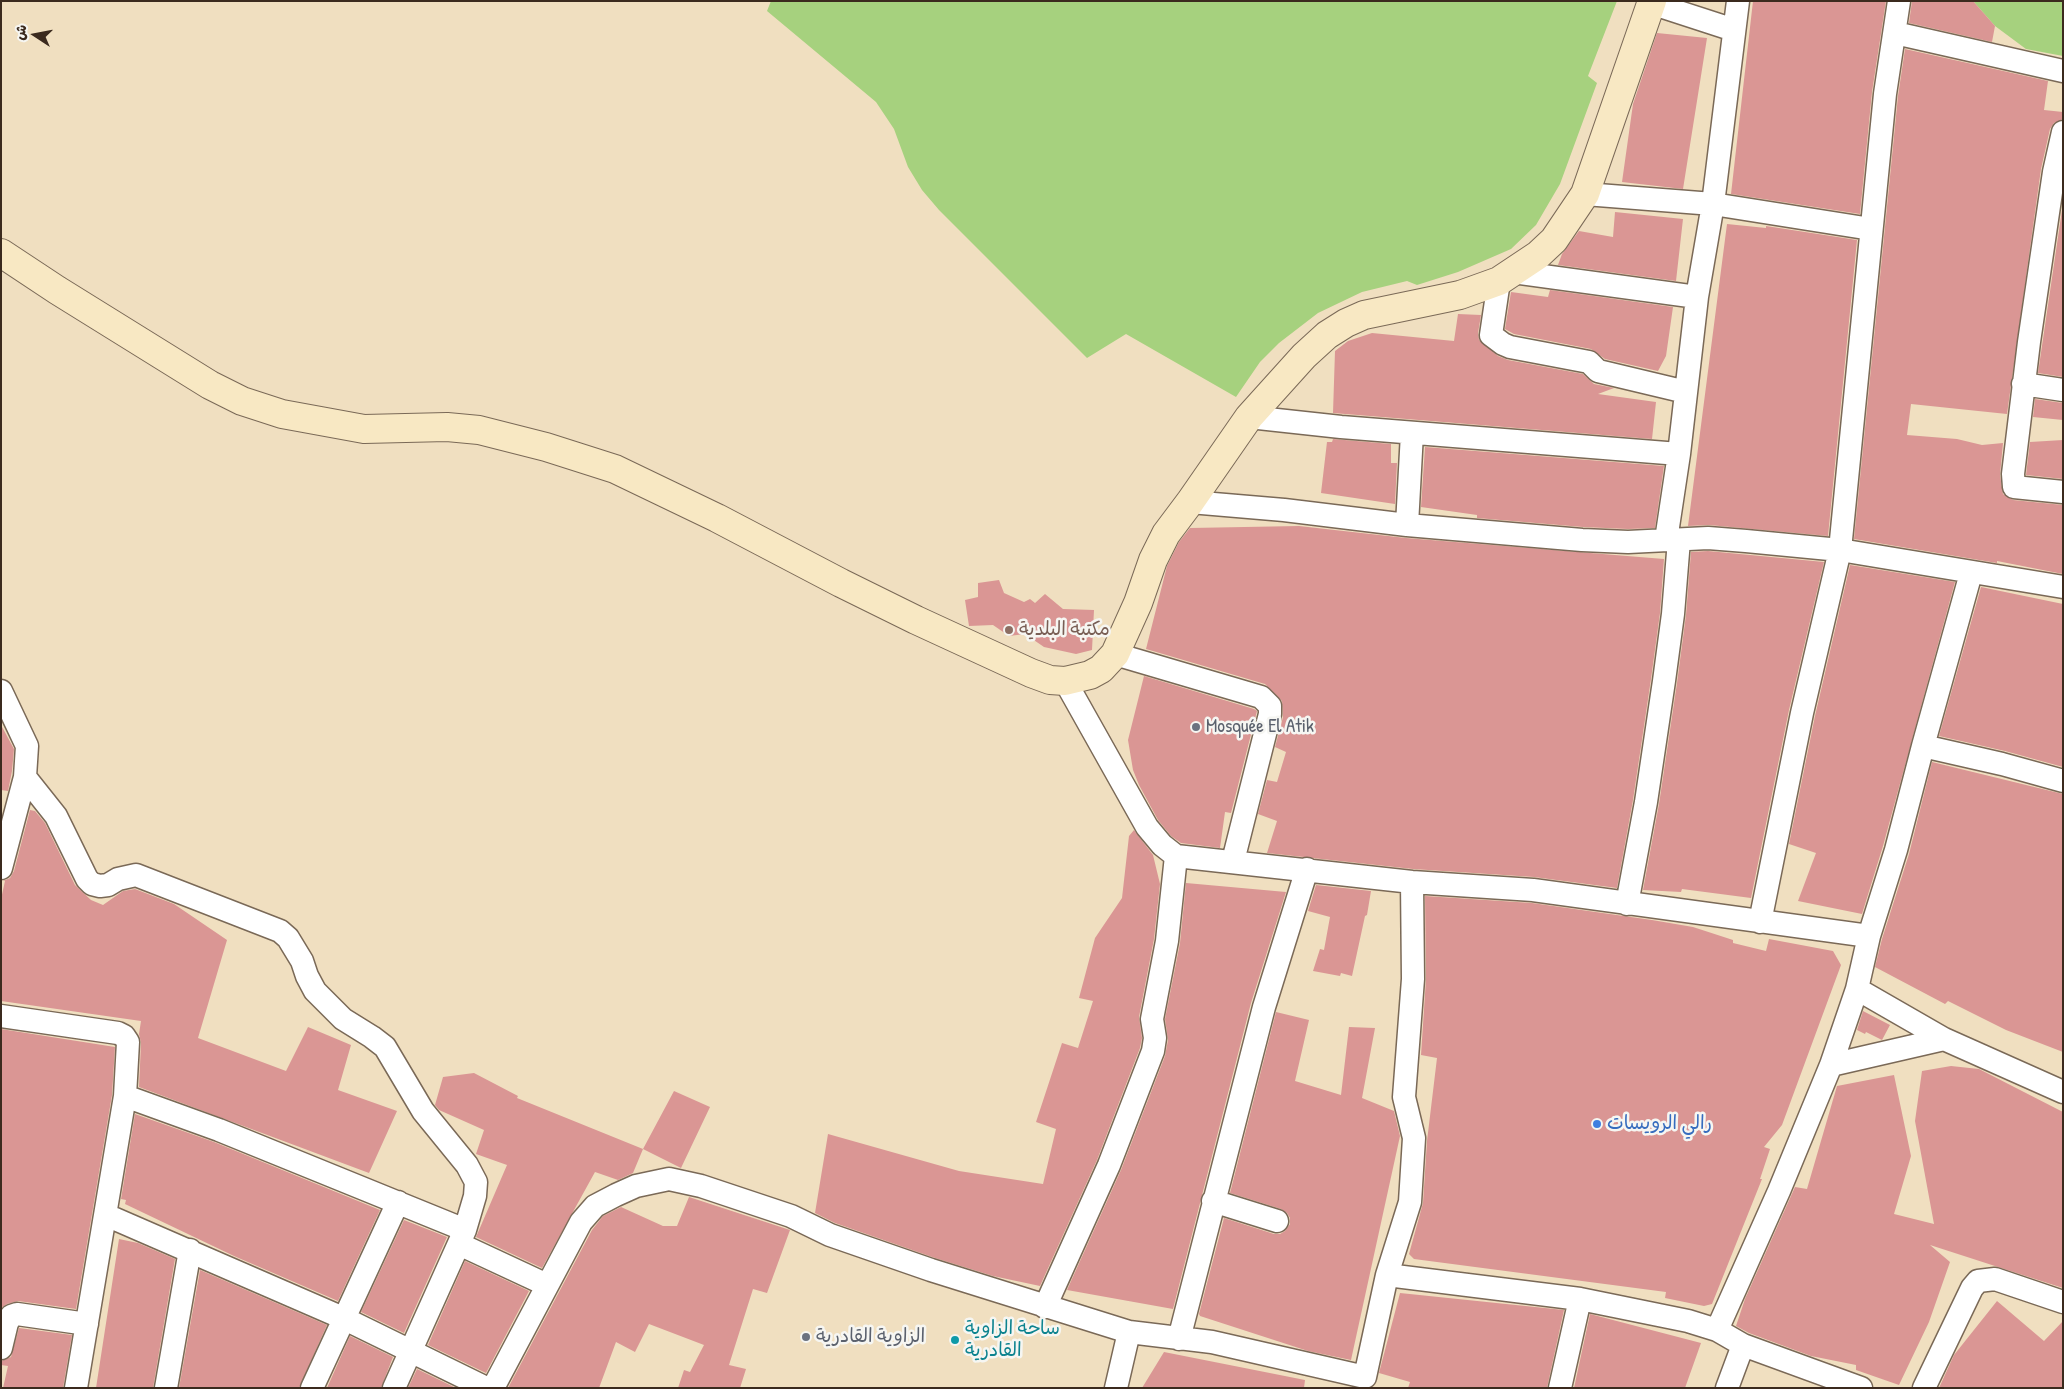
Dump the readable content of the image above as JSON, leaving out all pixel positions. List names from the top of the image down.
{
  "places": [
    "مكتبة البلدية",
    "Mosquée El Atik",
    "رالي الرويسات",
    "الزاوية القادرية",
    "ساحة الزاوية القادرية"
  ],
  "north": "left"
}
